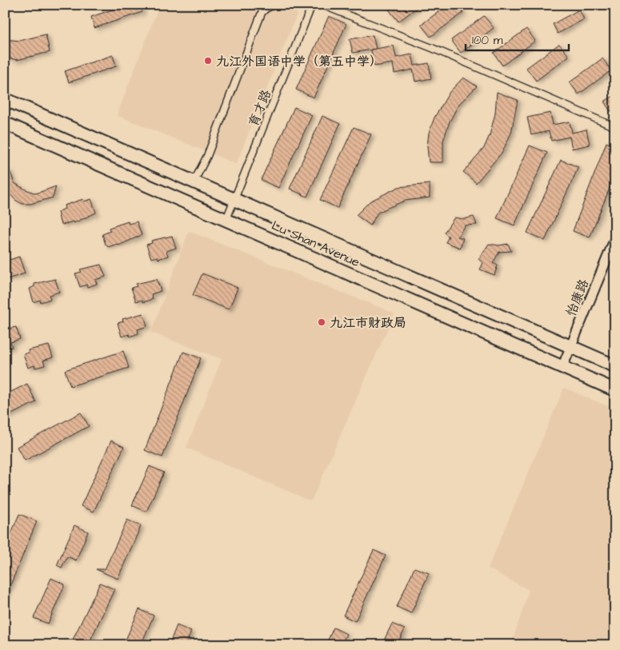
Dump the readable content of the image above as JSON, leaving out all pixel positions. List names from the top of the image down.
{
  "streets": {
    "highway": ["Lu Shan Avenue"],
    "street": ["育才路", "怡康路"]
  },
  "crossings": [
    ["育才路", "Lu Shan Avenue"],
    ["Lu Shan Avenue", "怡康路"]
  ],
  "places": ["九江外国语中学（第五中学）", "九江市财政局"],
  "scale_bar": "100 m"
}
